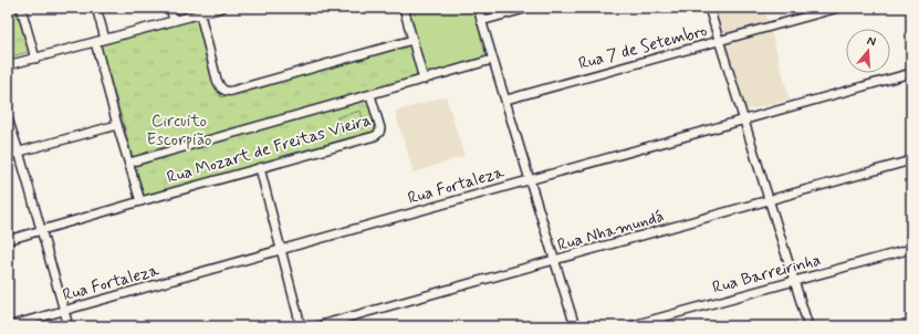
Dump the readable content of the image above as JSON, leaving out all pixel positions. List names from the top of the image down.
{
  "streets": {
    "street": [
      "Rua 7 de Setembro",
      "Rua Mozart de Freitas Vieira",
      "Rua Fortaleza",
      "Rua Nhamundá",
      "Rua Barreirinha"
    ]
  },
  "parks": ["Circuito Escorpião"],
  "north": "top"
}
